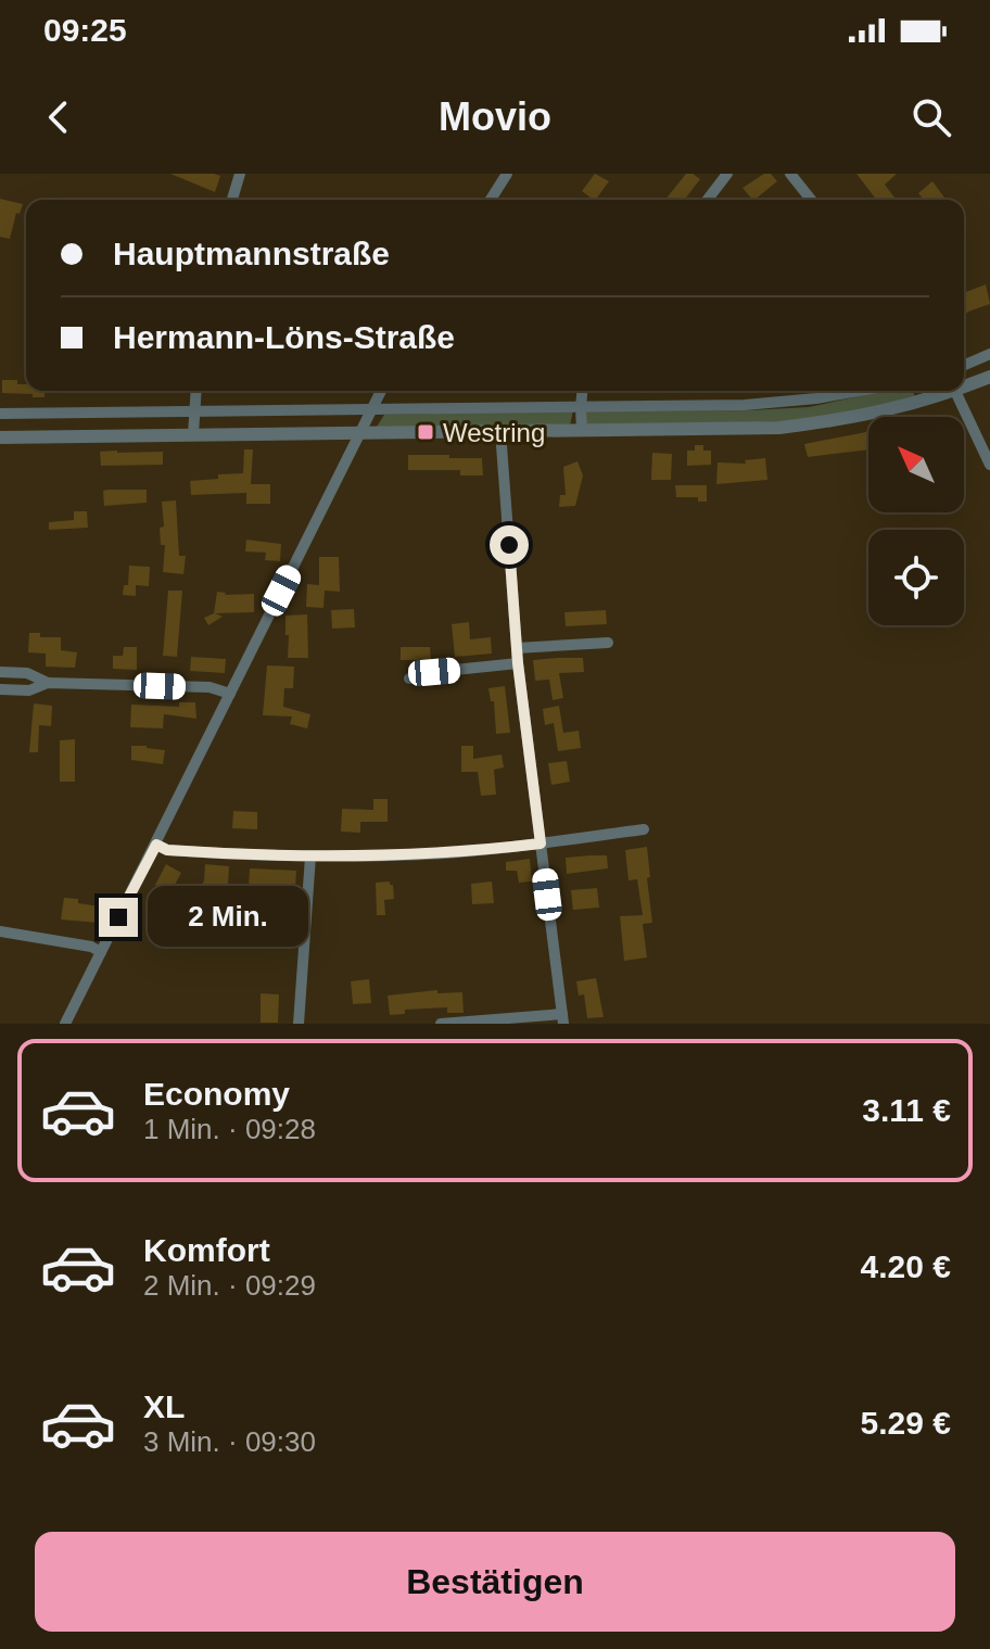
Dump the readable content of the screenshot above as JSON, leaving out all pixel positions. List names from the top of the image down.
{
  "places": {
    "transit": ["Westring"]
  },
  "north": "top left",
  "page": {
    "status": "09:25",
    "header": "Movio",
    "banner": ["Hauptmannstraße", "Hermann-Löns-Straße"],
    "bubble": "2 Min.",
    "list": [
      {
        "name": "Economy",
        "note": "1 Min. · 09:28",
        "value": "3.11 €"
      },
      {
        "name": "Komfort",
        "note": "2 Min. · 09:29",
        "value": "4.20 €"
      },
      {
        "name": "XL",
        "note": "3 Min. · 09:30",
        "value": "5.29 €"
      }
    ],
    "buttons": "Bestätigen"
  }
}
